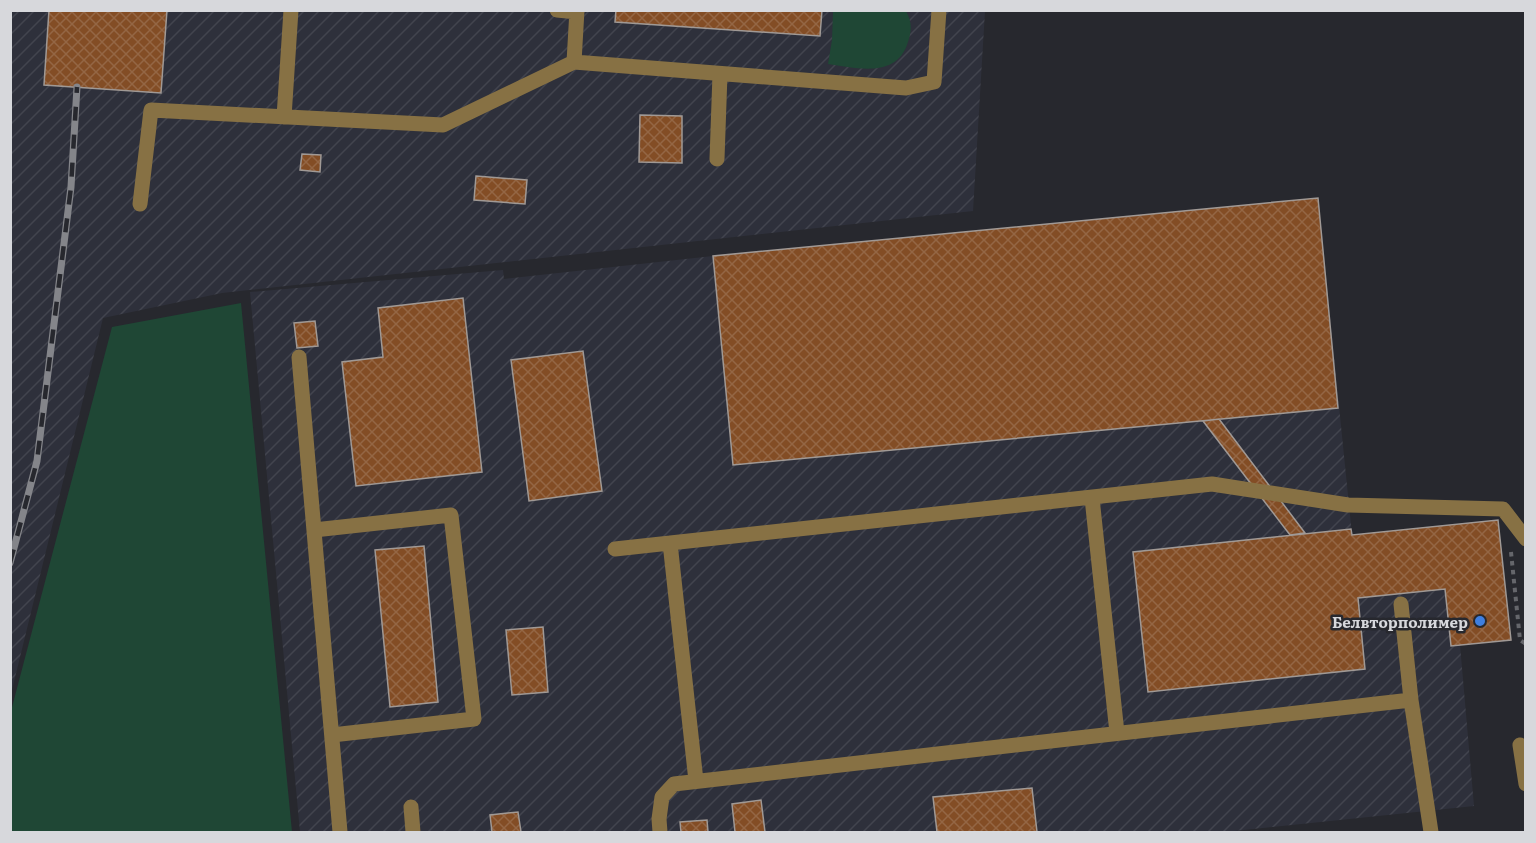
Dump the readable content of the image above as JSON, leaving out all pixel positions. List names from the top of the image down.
{
  "places": ["Белвторполимер"]
}
